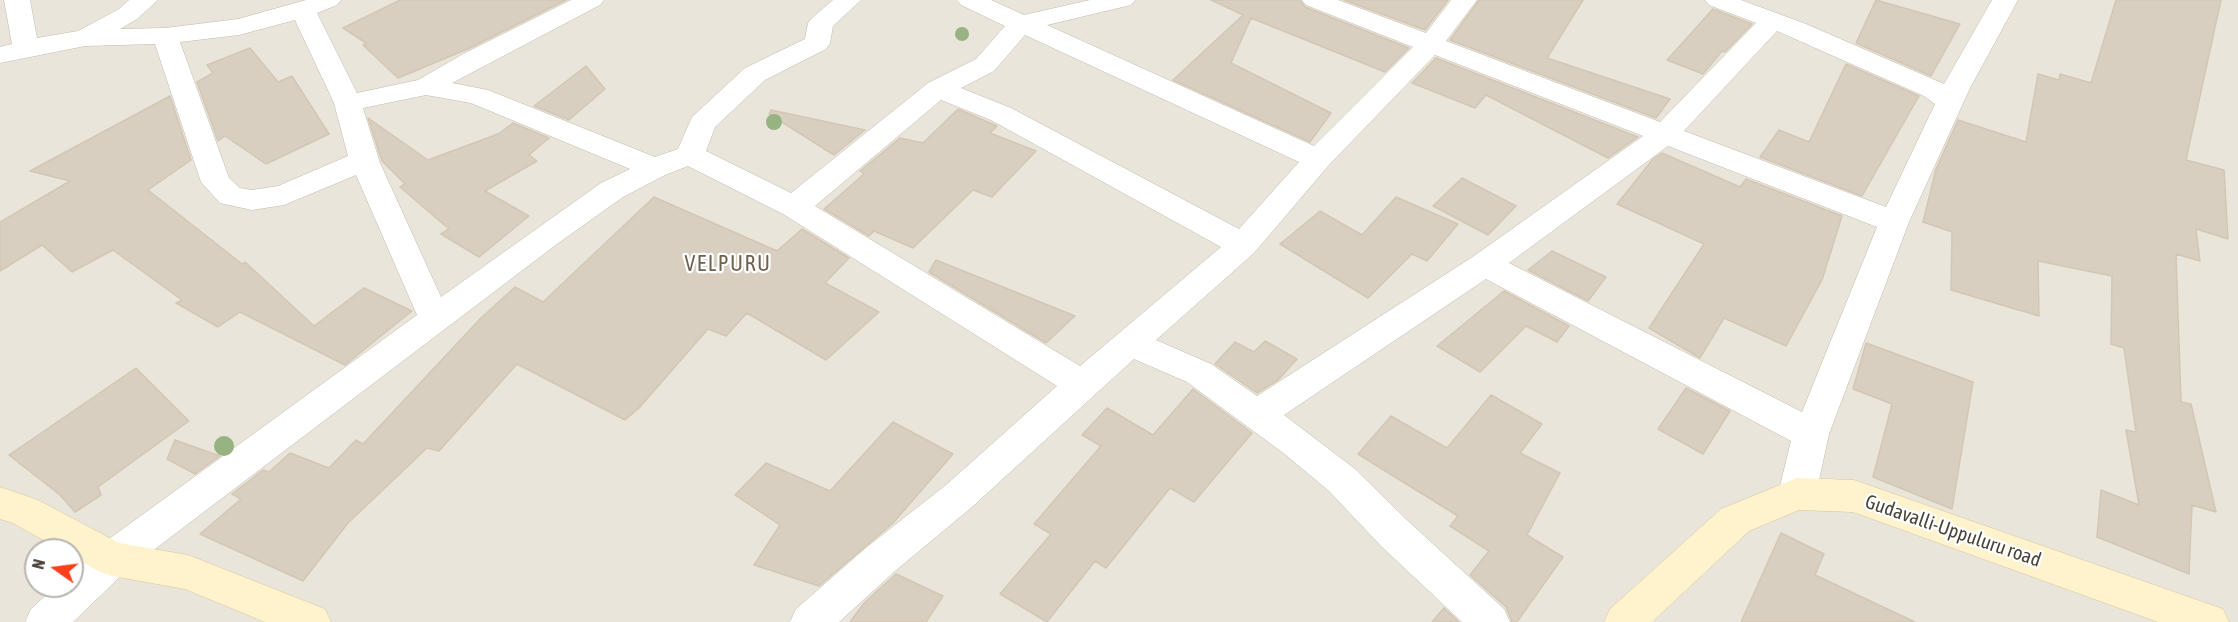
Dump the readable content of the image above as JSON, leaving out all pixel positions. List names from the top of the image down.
{
  "streets": {
    "main road": ["Gudavalli-Uppuluru road"]
  },
  "districts": ["VELPURU"],
  "north": "left"
}
